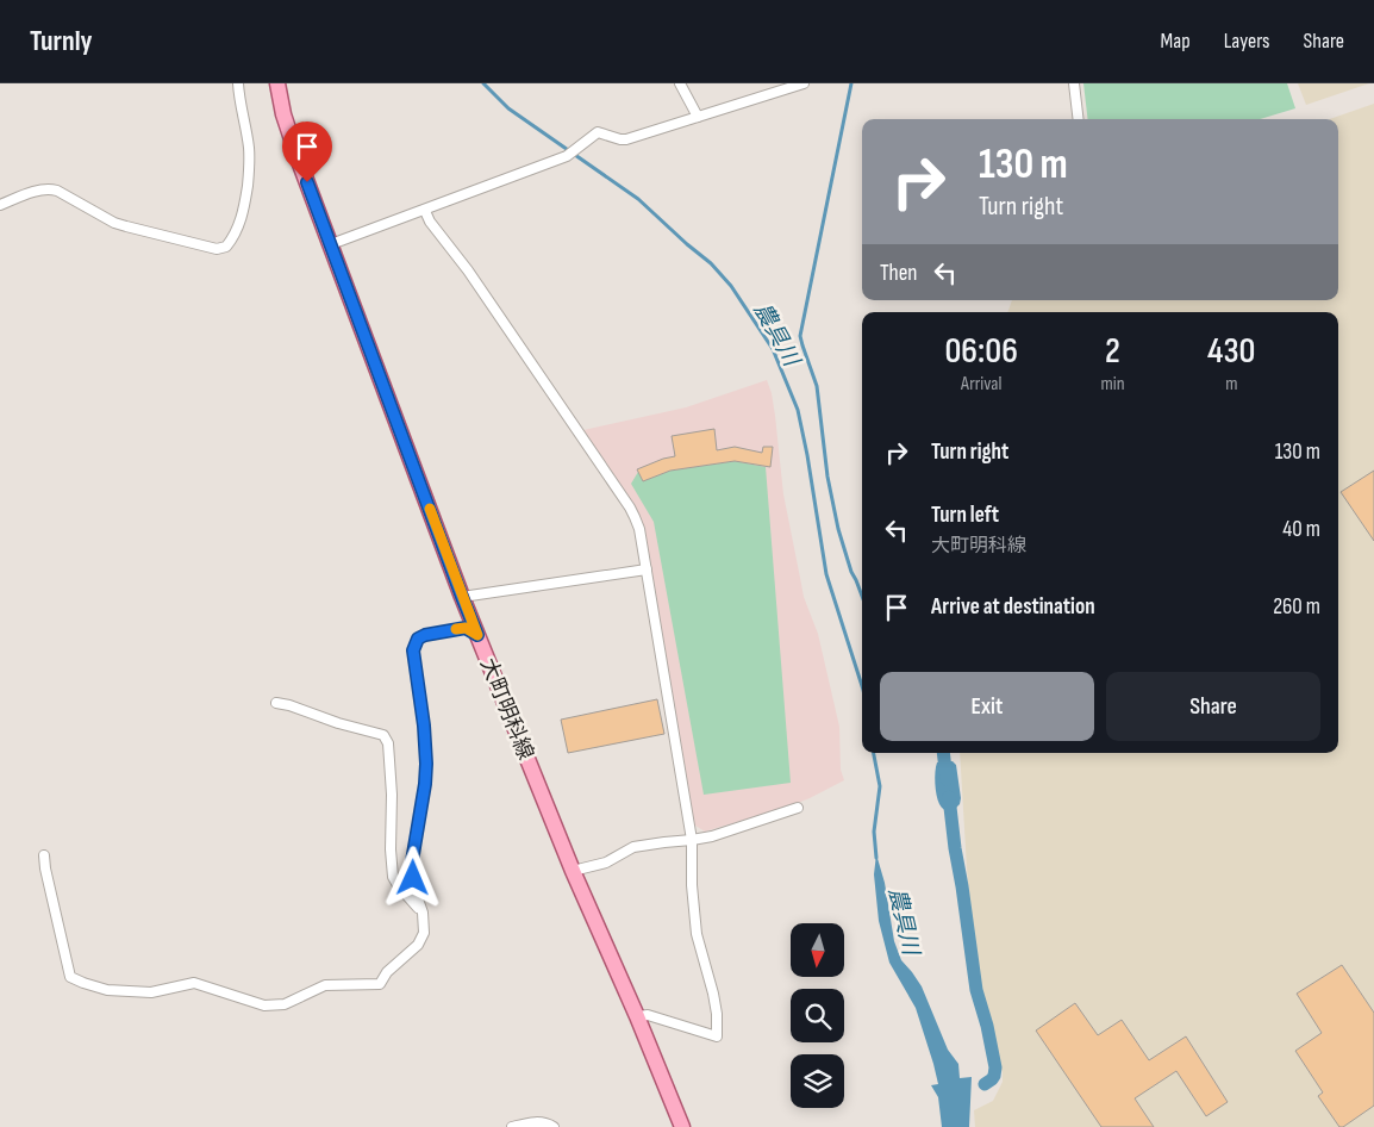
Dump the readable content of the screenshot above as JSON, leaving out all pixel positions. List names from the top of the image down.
{
  "streets": {
    "main road": ["大町明科線"]
  },
  "water": ["農具川"],
  "north": "bottom",
  "page": {
    "header": "Turnly",
    "nav": ["Map", "Layers", "Share"],
    "turn": ["130 m", "Turn right"],
    "then": "Then",
    "eta": [
      "06:06",
      "Arrival",
      "2",
      "min",
      "430",
      "m"
    ],
    "list": [
      {
        "name": "Turn right",
        "value": "130 m"
      },
      {
        "name": "Turn left",
        "note": "大町明科線",
        "value": "40 m"
      },
      {
        "name": "Arrive at destination",
        "value": "260 m"
      }
    ],
    "buttons": ["Exit", "Share"]
  }
}
